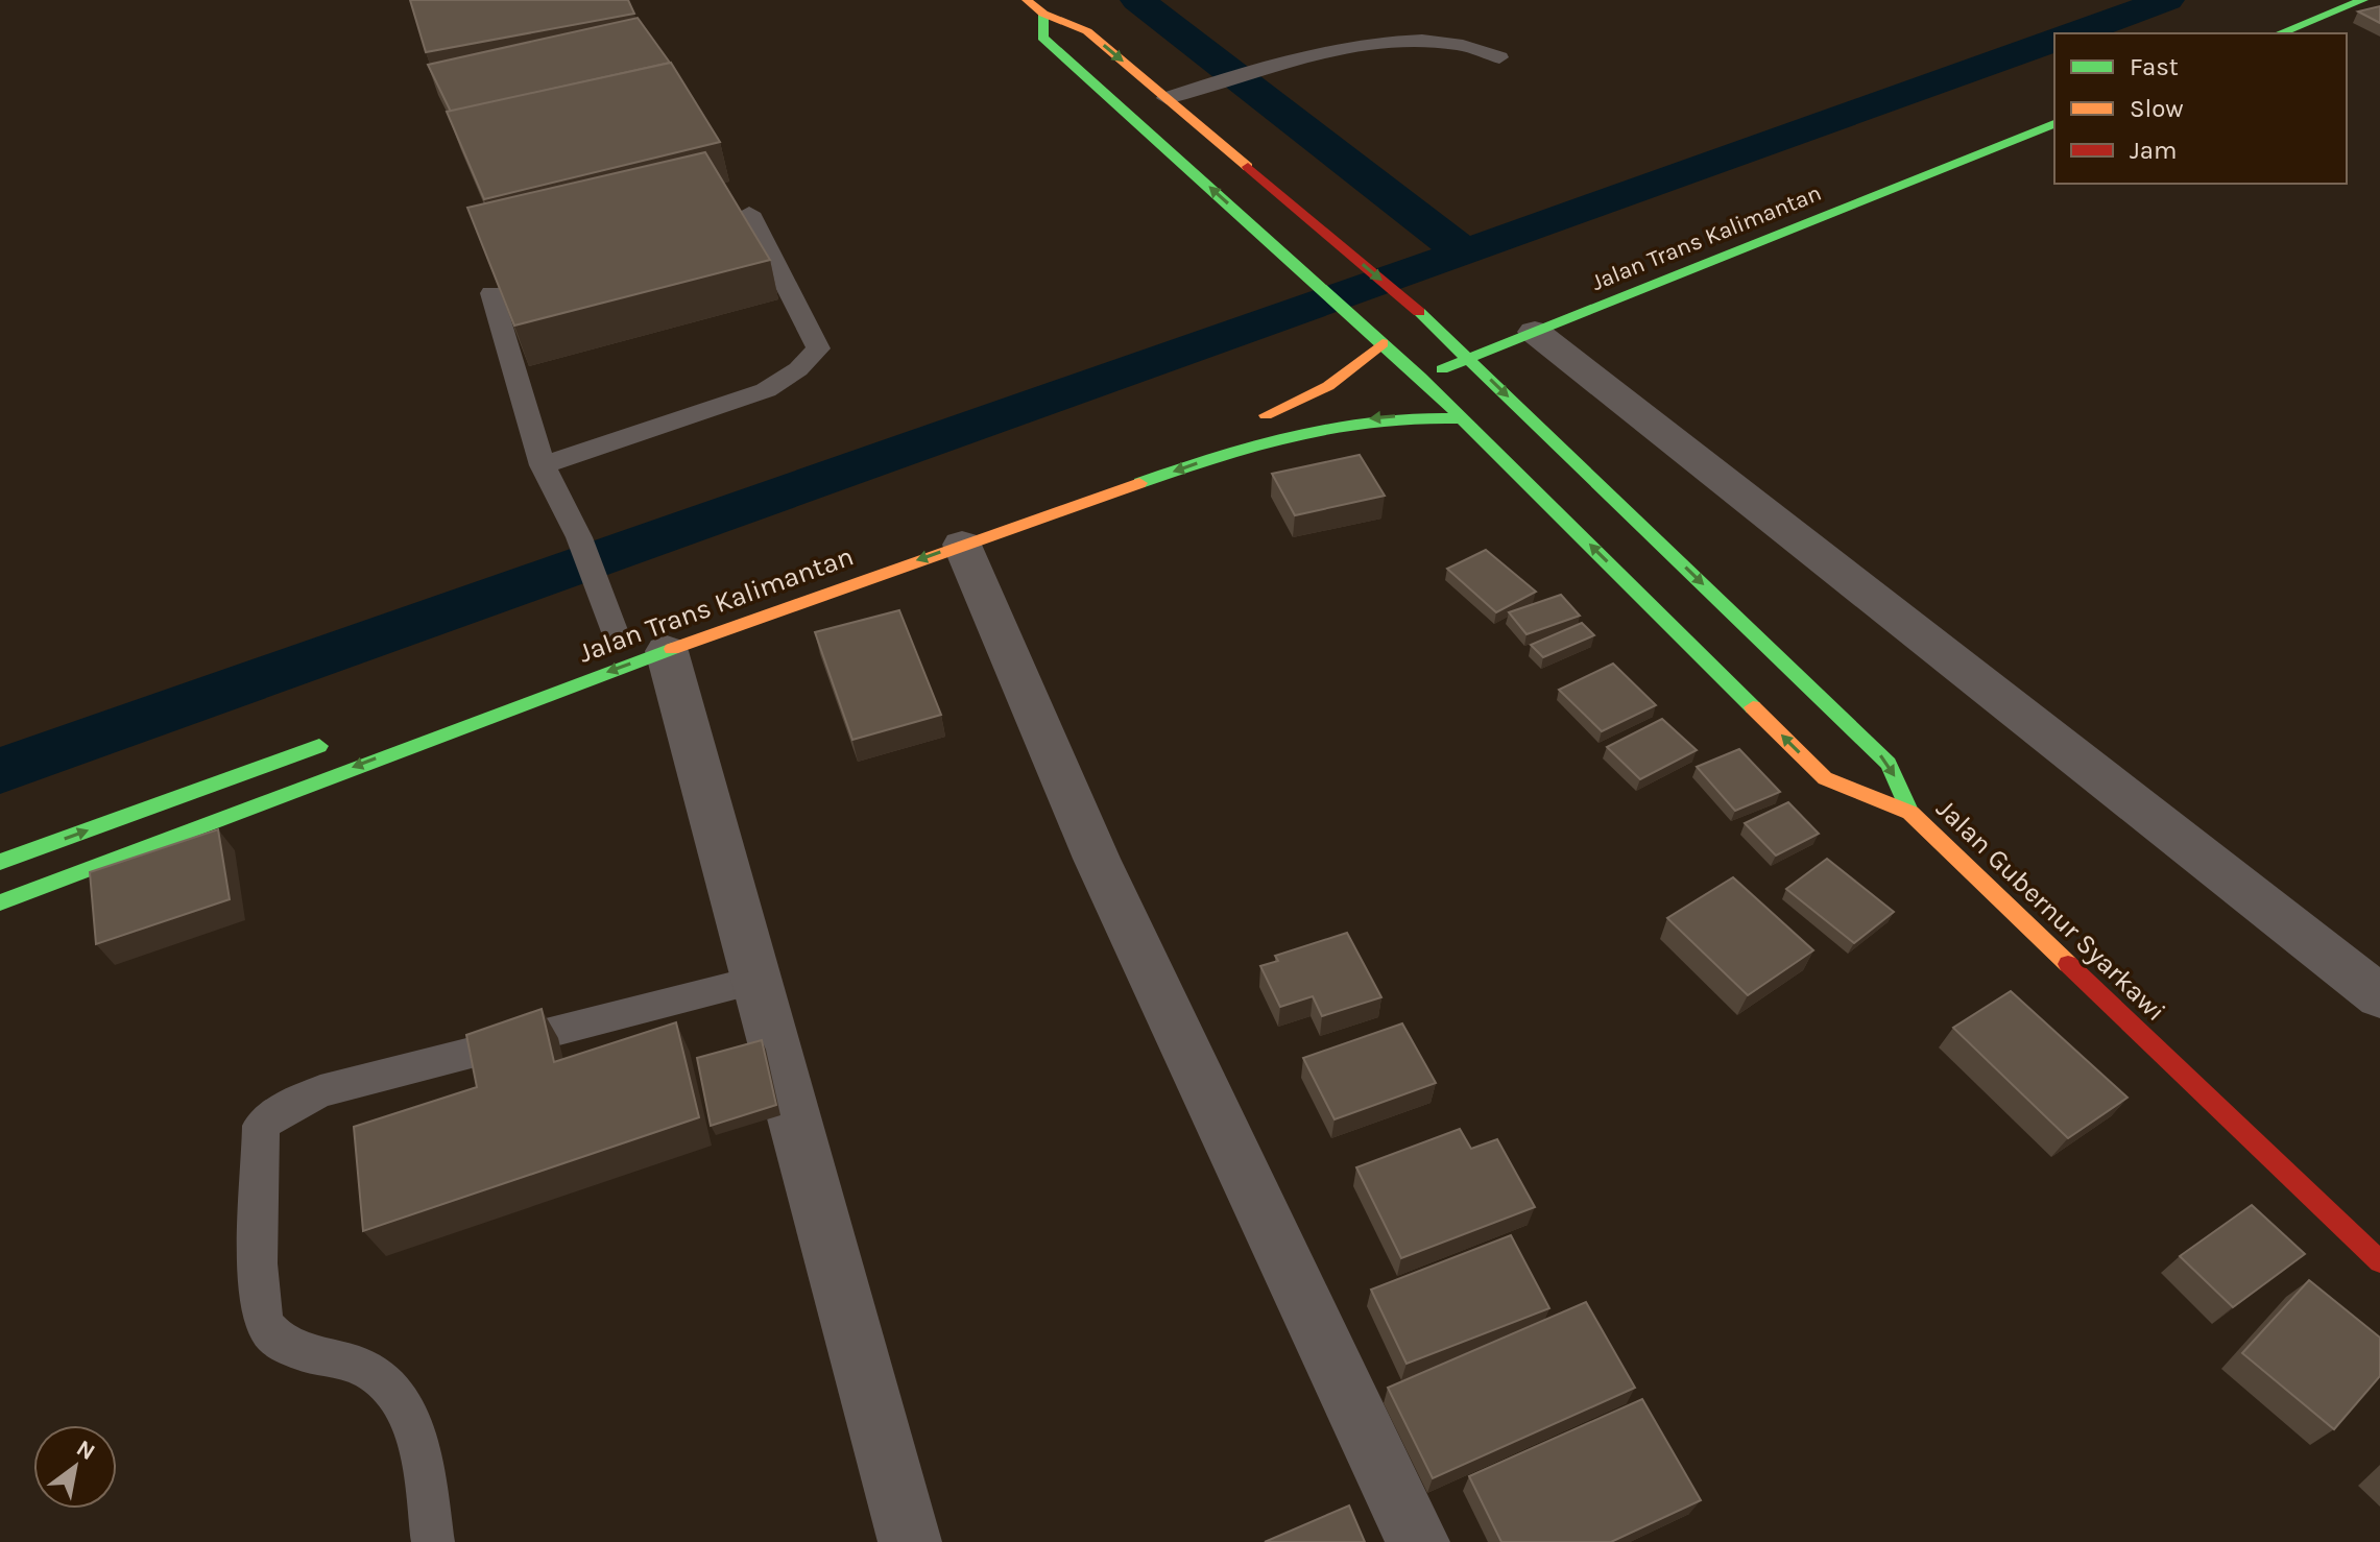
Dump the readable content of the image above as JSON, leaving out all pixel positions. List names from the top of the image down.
{
  "streets": {
    "highway": ["Jalan Trans Kalimantan", "Jalan Gubernur Syarkawi"]
  },
  "crossings": [
    ["Jalan Trans Kalimantan", "Jalan Gubernur Syarkawi"]
  ],
  "legend": ["Fast", "Slow", "Jam"],
  "north": "top right"
}
